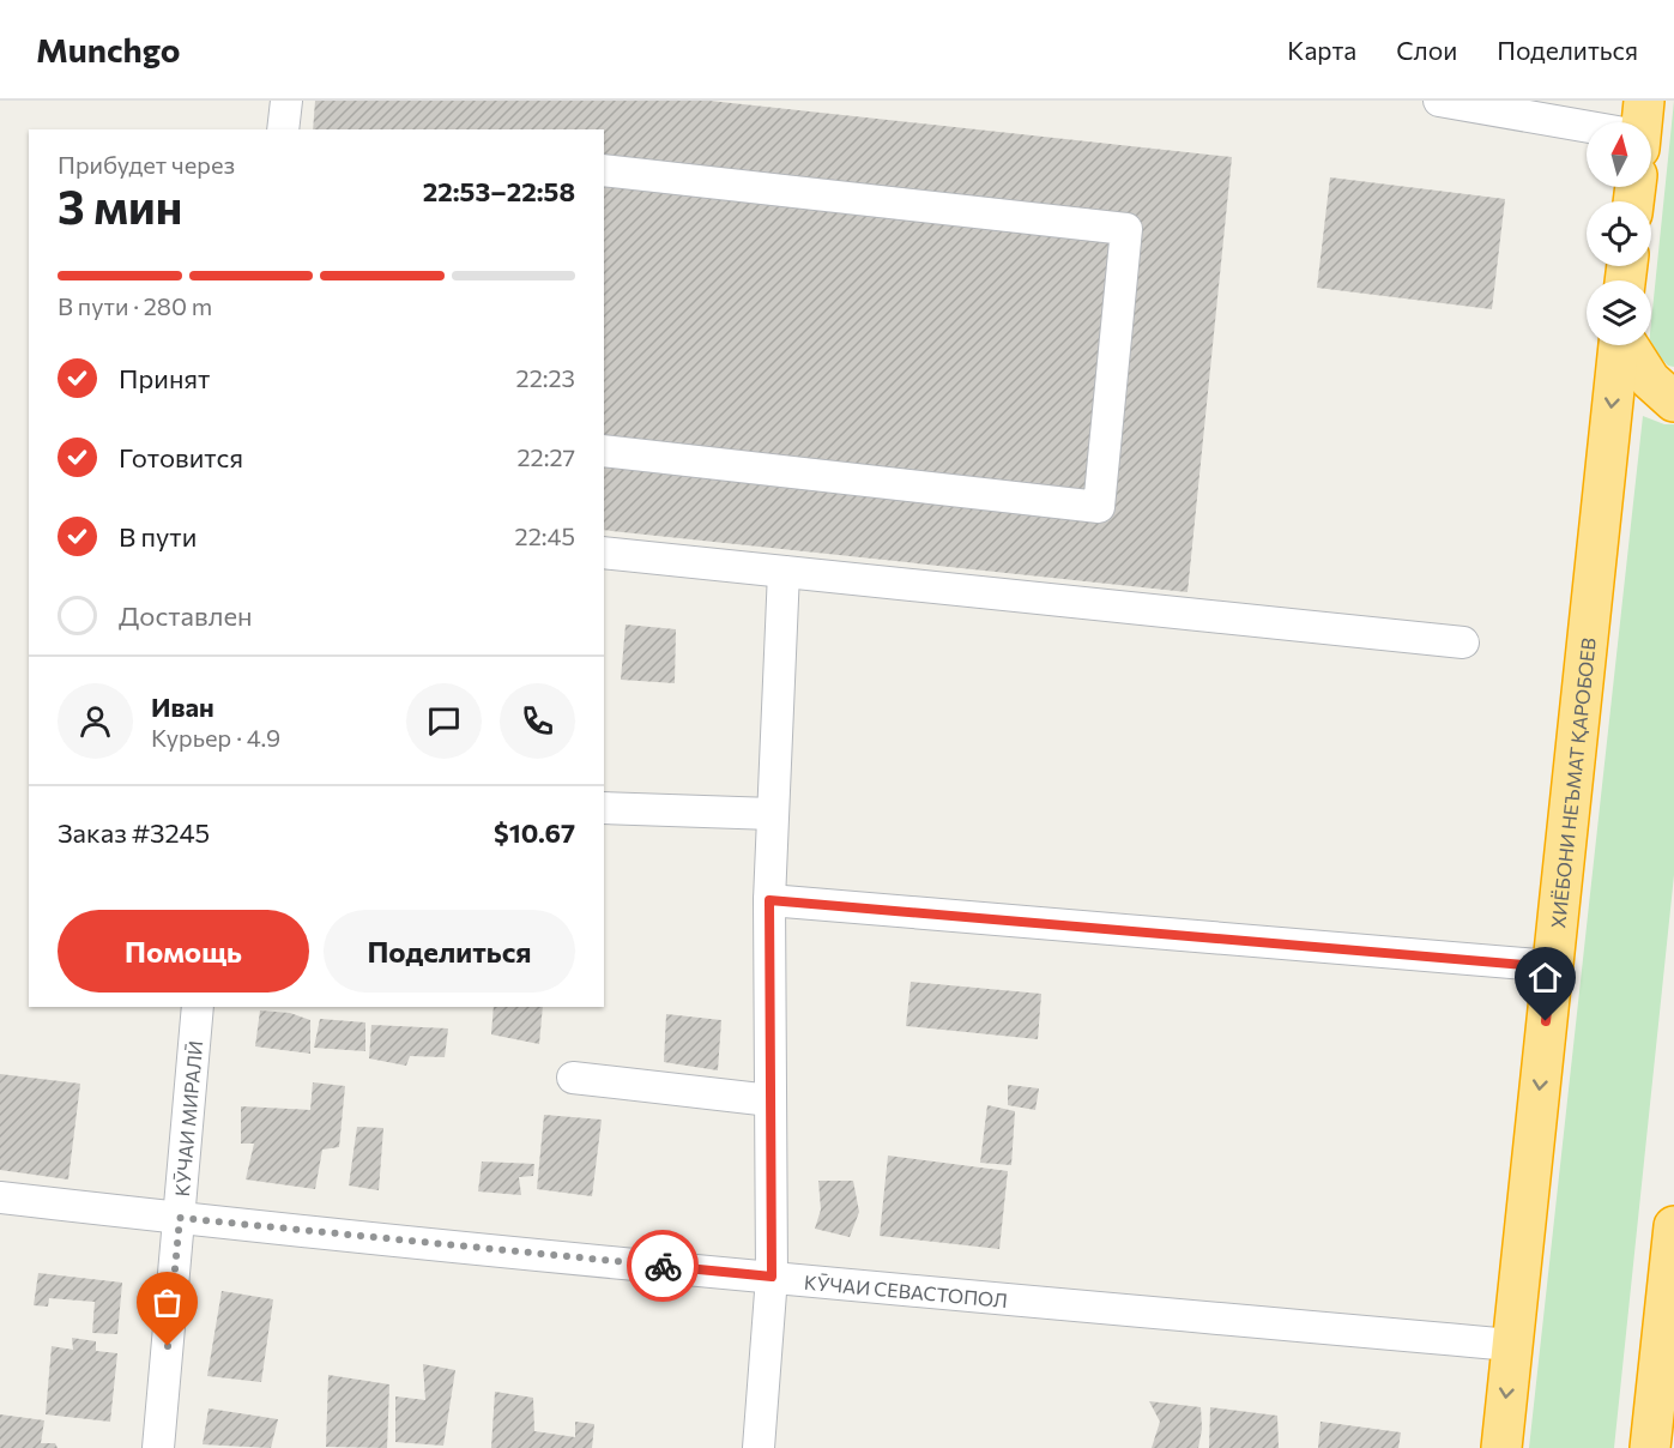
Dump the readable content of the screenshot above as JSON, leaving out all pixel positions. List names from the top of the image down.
{
  "streets": {
    "highway": ["ХИЁБОНИ НЕЪМАТ ҚАРОБОЕВ"],
    "street": ["КӮЧАИ МИРАЛӢ", "КӮЧАИ СЕВАСТОПОЛ"]
  },
  "crossings": [
    ["ХИЁБОНИ НЕЪМАТ ҚАРОБОЕВ", "КӮЧАИ СЕВАСТОПОЛ"],
    ["КӮЧАИ МИРАЛӢ", "КӮЧАИ СЕВАСТОПОЛ"]
  ],
  "one_way": ["ХИЁБОНИ НЕЪМАТ ҚАРОБОЕВ"],
  "north": "top",
  "page": {
    "header": "Munchgo",
    "nav": ["Карта", "Слои", "Поделиться"],
    "heading": ["3 мин", "Прибудет через", "22:53–22:58"],
    "panel": [
      "Иван",
      "Курьер · 4.9",
      "Заказ #3245",
      "$10.67"
    ],
    "bar": "В пути · 280 m",
    "list": [
      ["Принят", "22:23"],
      ["Готовится", "22:27"],
      ["В пути", "22:45"],
      "Доставлен"
    ],
    "buttons": ["Помощь", "Поделиться"]
  }
}
